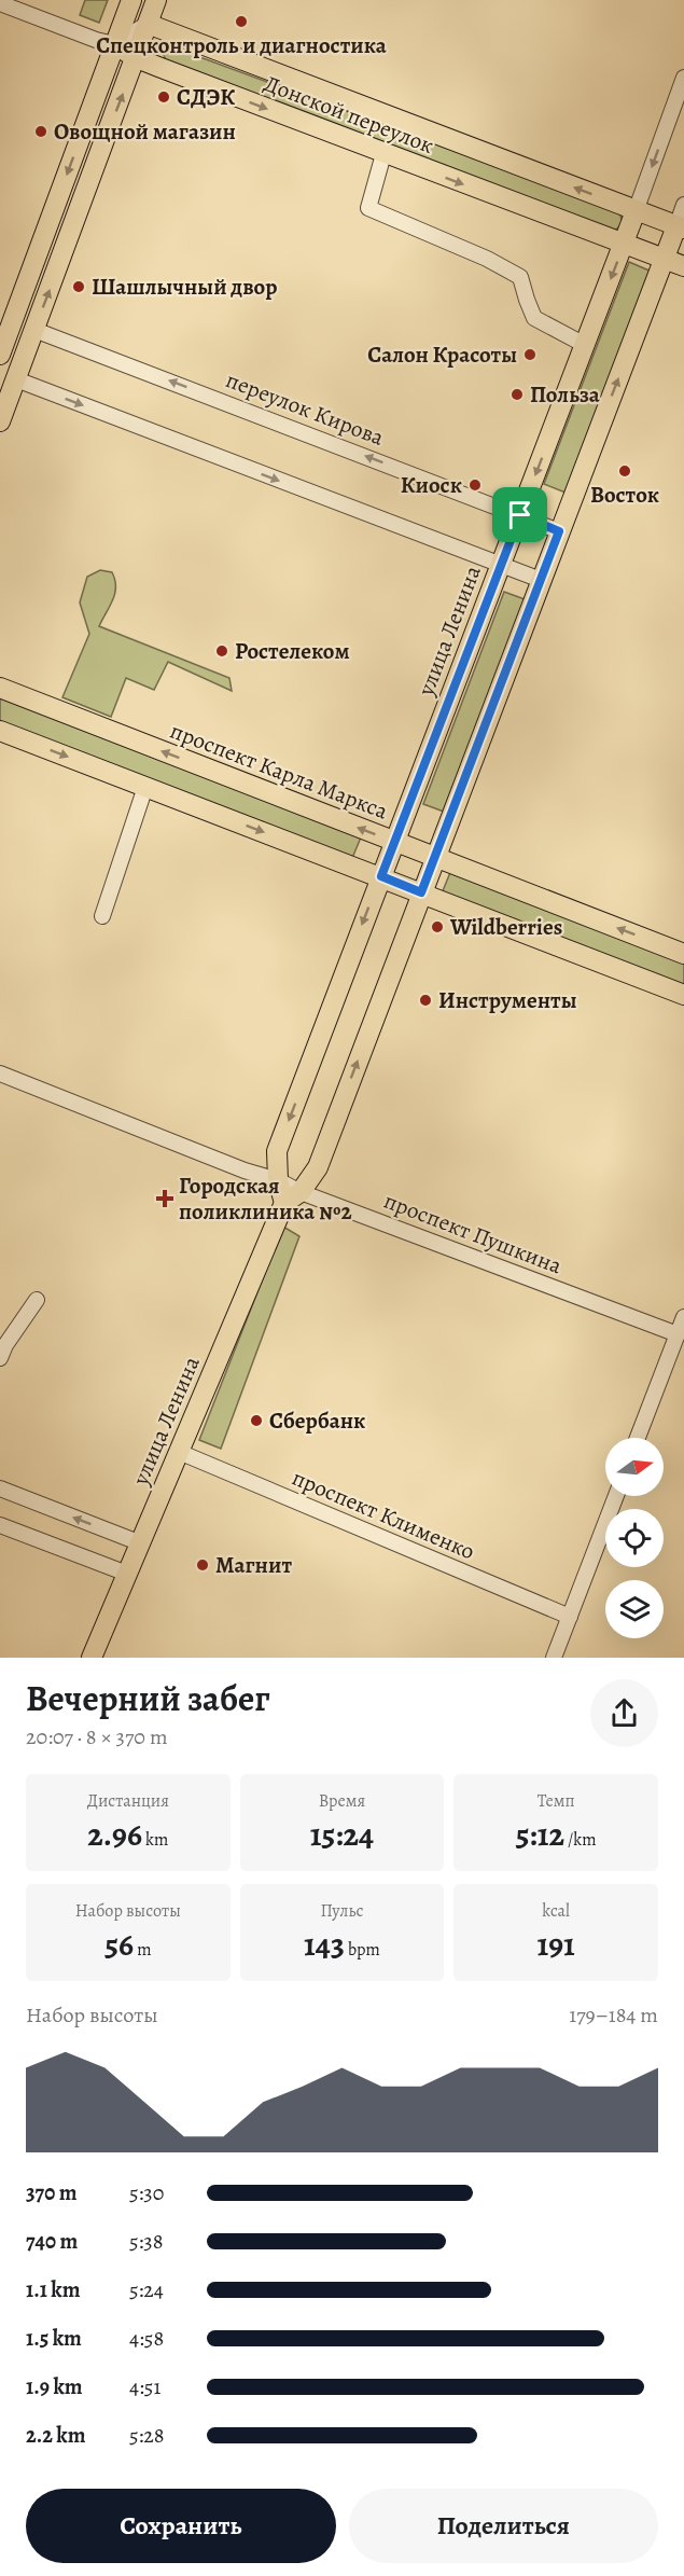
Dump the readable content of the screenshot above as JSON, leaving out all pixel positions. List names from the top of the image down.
{
  "streets": {
    "main road": ["Донской переулок", "улица Ленина", "проспект Карла Маркса"],
    "street": ["переулок Кирова", "проспект Пушкина", "проспект Клименко"]
  },
  "crossings": [
    ["Донской переулок", "улица Ленина"],
    ["переулок Кирова", "улица Ленина"],
    ["улица Ленина", "проспект Карла Маркса"],
    ["улица Ленина", "проспект Пушкина"],
    ["улица Ленина", "проспект Клименко"]
  ],
  "places": {
    "other": [
      "Спецконтроль и диагностика",
      "СДЭК",
      "Овощной магазин",
      "Шашлычный двор",
      "Салон Красоты",
      "Польза",
      "Восток",
      "Киоск",
      "Ростелеком",
      "Wildberries",
      "Инструменты",
      "Сбербанк",
      "Магнит"
    ],
    "health": ["Городская поликлиника №2"]
  },
  "north": "right",
  "page": {
    "heading": ["Вечерний забег", "20:07 · 8 × 370 m"],
    "stats": [
      ["Дистанция", "2.96 km"],
      ["Время", "15:24"],
      ["Темп", "5:12 /km"],
      ["Набор высоты", "56 m"],
      ["Пульс", "143 bpm"],
      ["kcal", "191"]
    ],
    "chart": ["Набор высоты", "179–184 m"],
    "list": [
      {
        "name": "370 m",
        "note": "5:30"
      },
      {
        "name": "740 m",
        "note": "5:38"
      },
      {
        "name": "1.1 km",
        "note": "5:24"
      },
      {
        "name": "1.5 km",
        "note": "4:58"
      },
      {
        "name": "1.9 km",
        "note": "4:51"
      },
      {
        "name": "2.2 km",
        "note": "5:28"
      }
    ],
    "buttons": ["Сохранить", "Поделиться"]
  }
}
